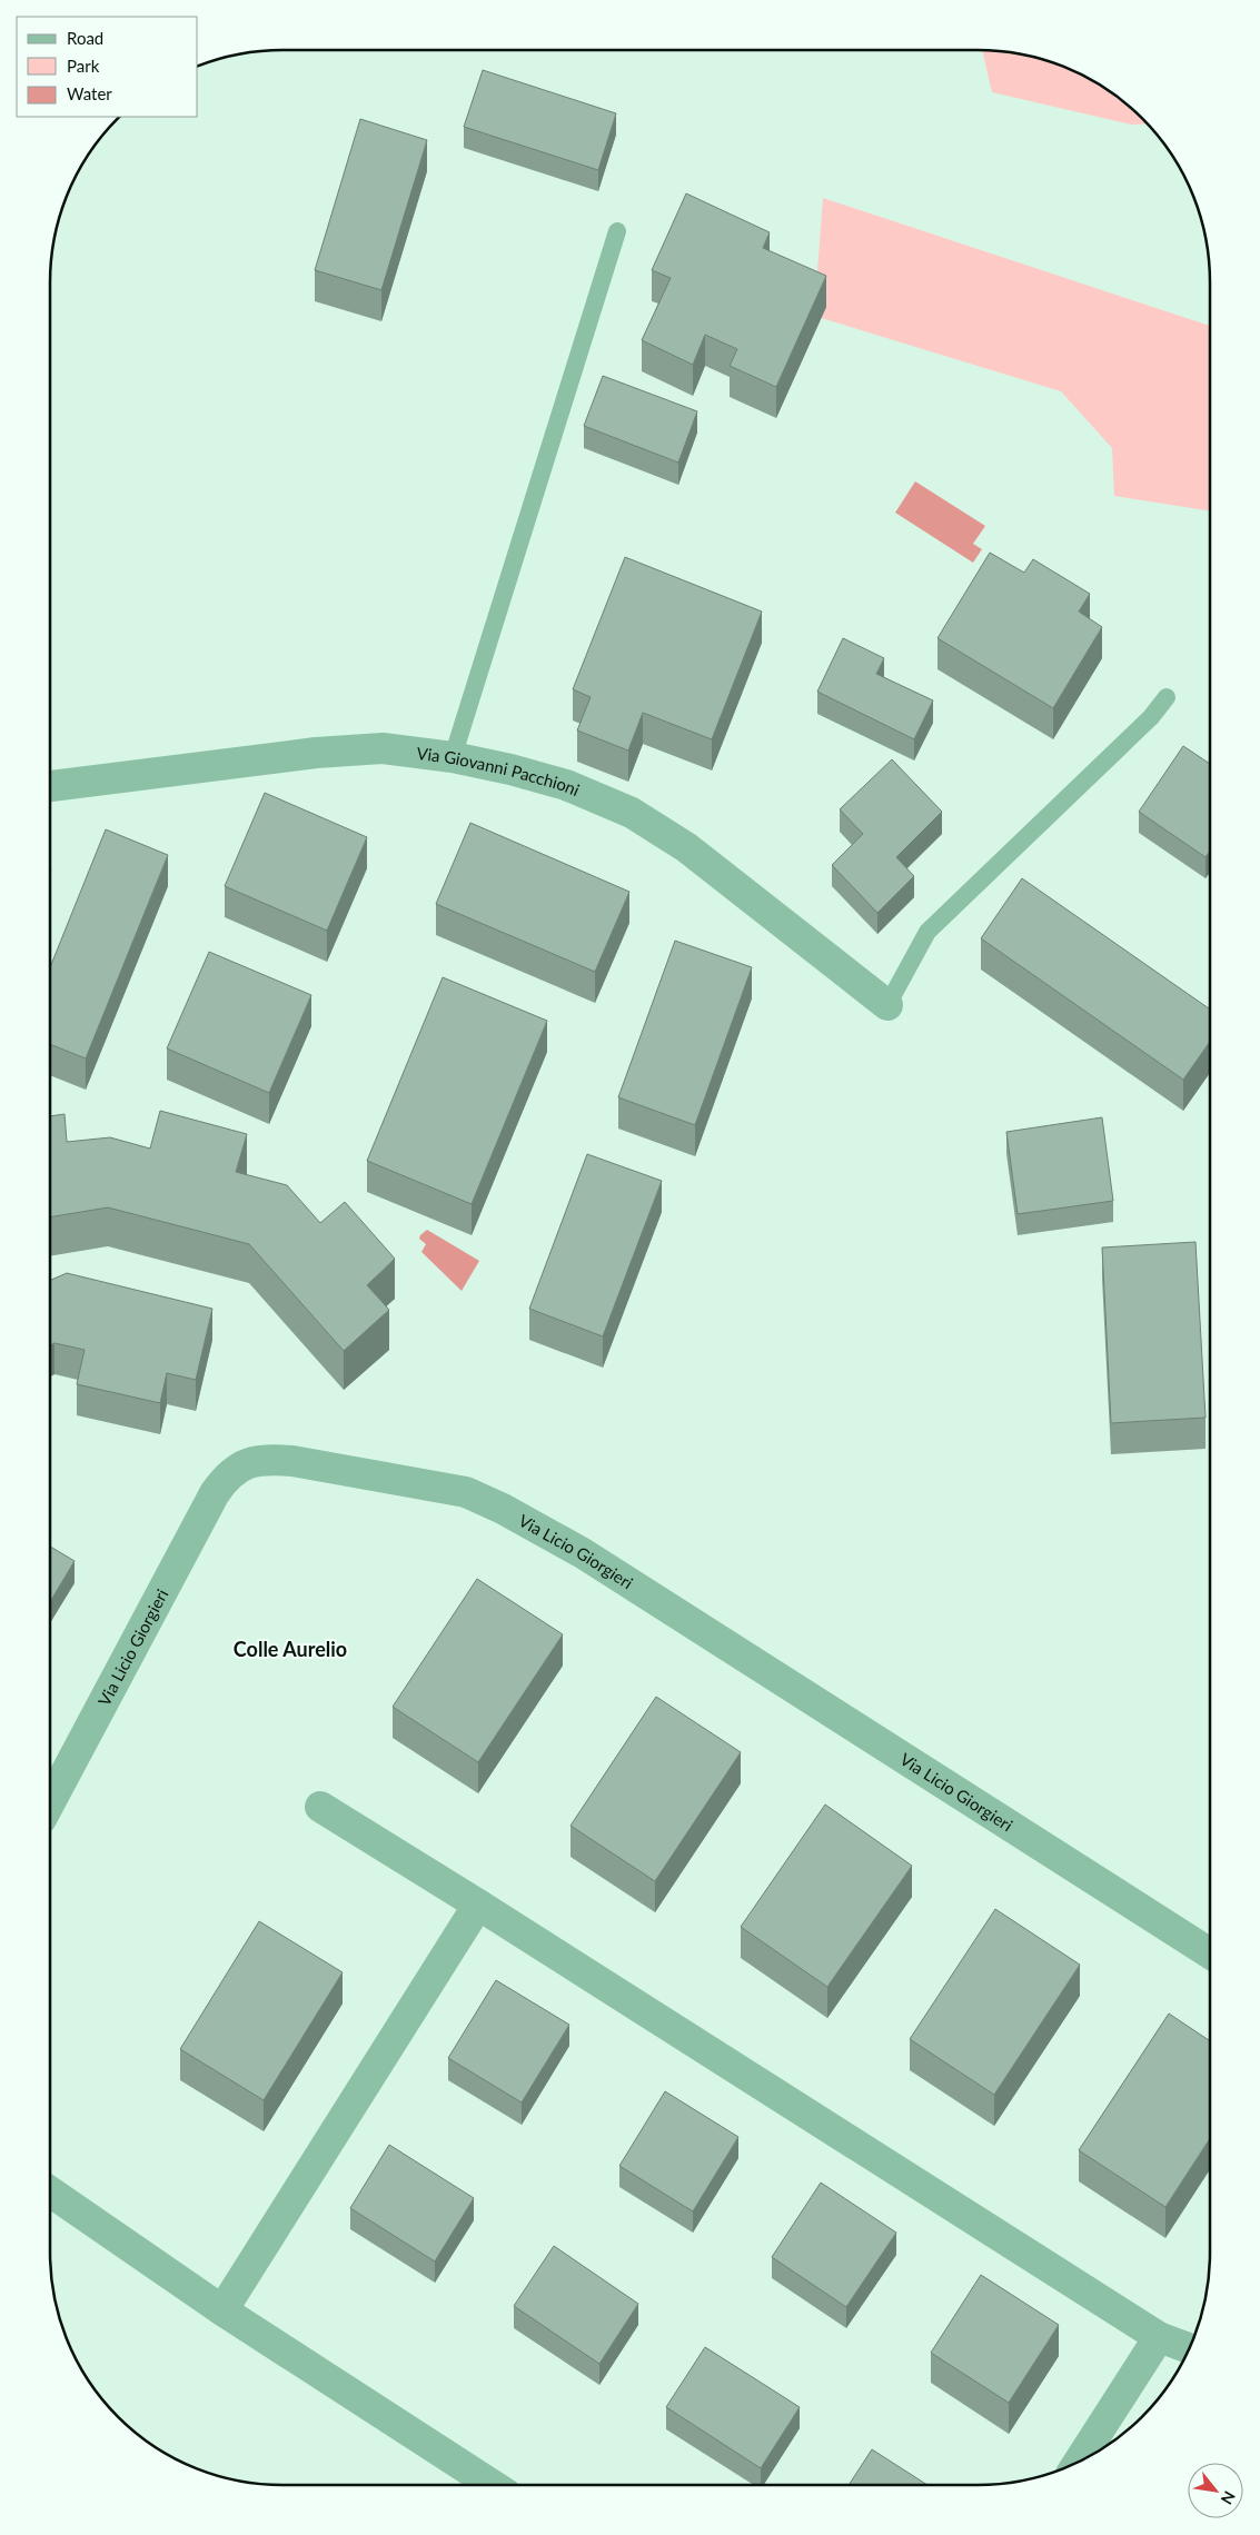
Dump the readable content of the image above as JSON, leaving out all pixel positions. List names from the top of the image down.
{
  "streets": {
    "street": ["Via Giovanni Pacchioni", "Via Licio Giorgieri"]
  },
  "districts": ["Colle Aurelio"],
  "legend": ["Road", "Park", "Water"],
  "north": "bottom right"
}
